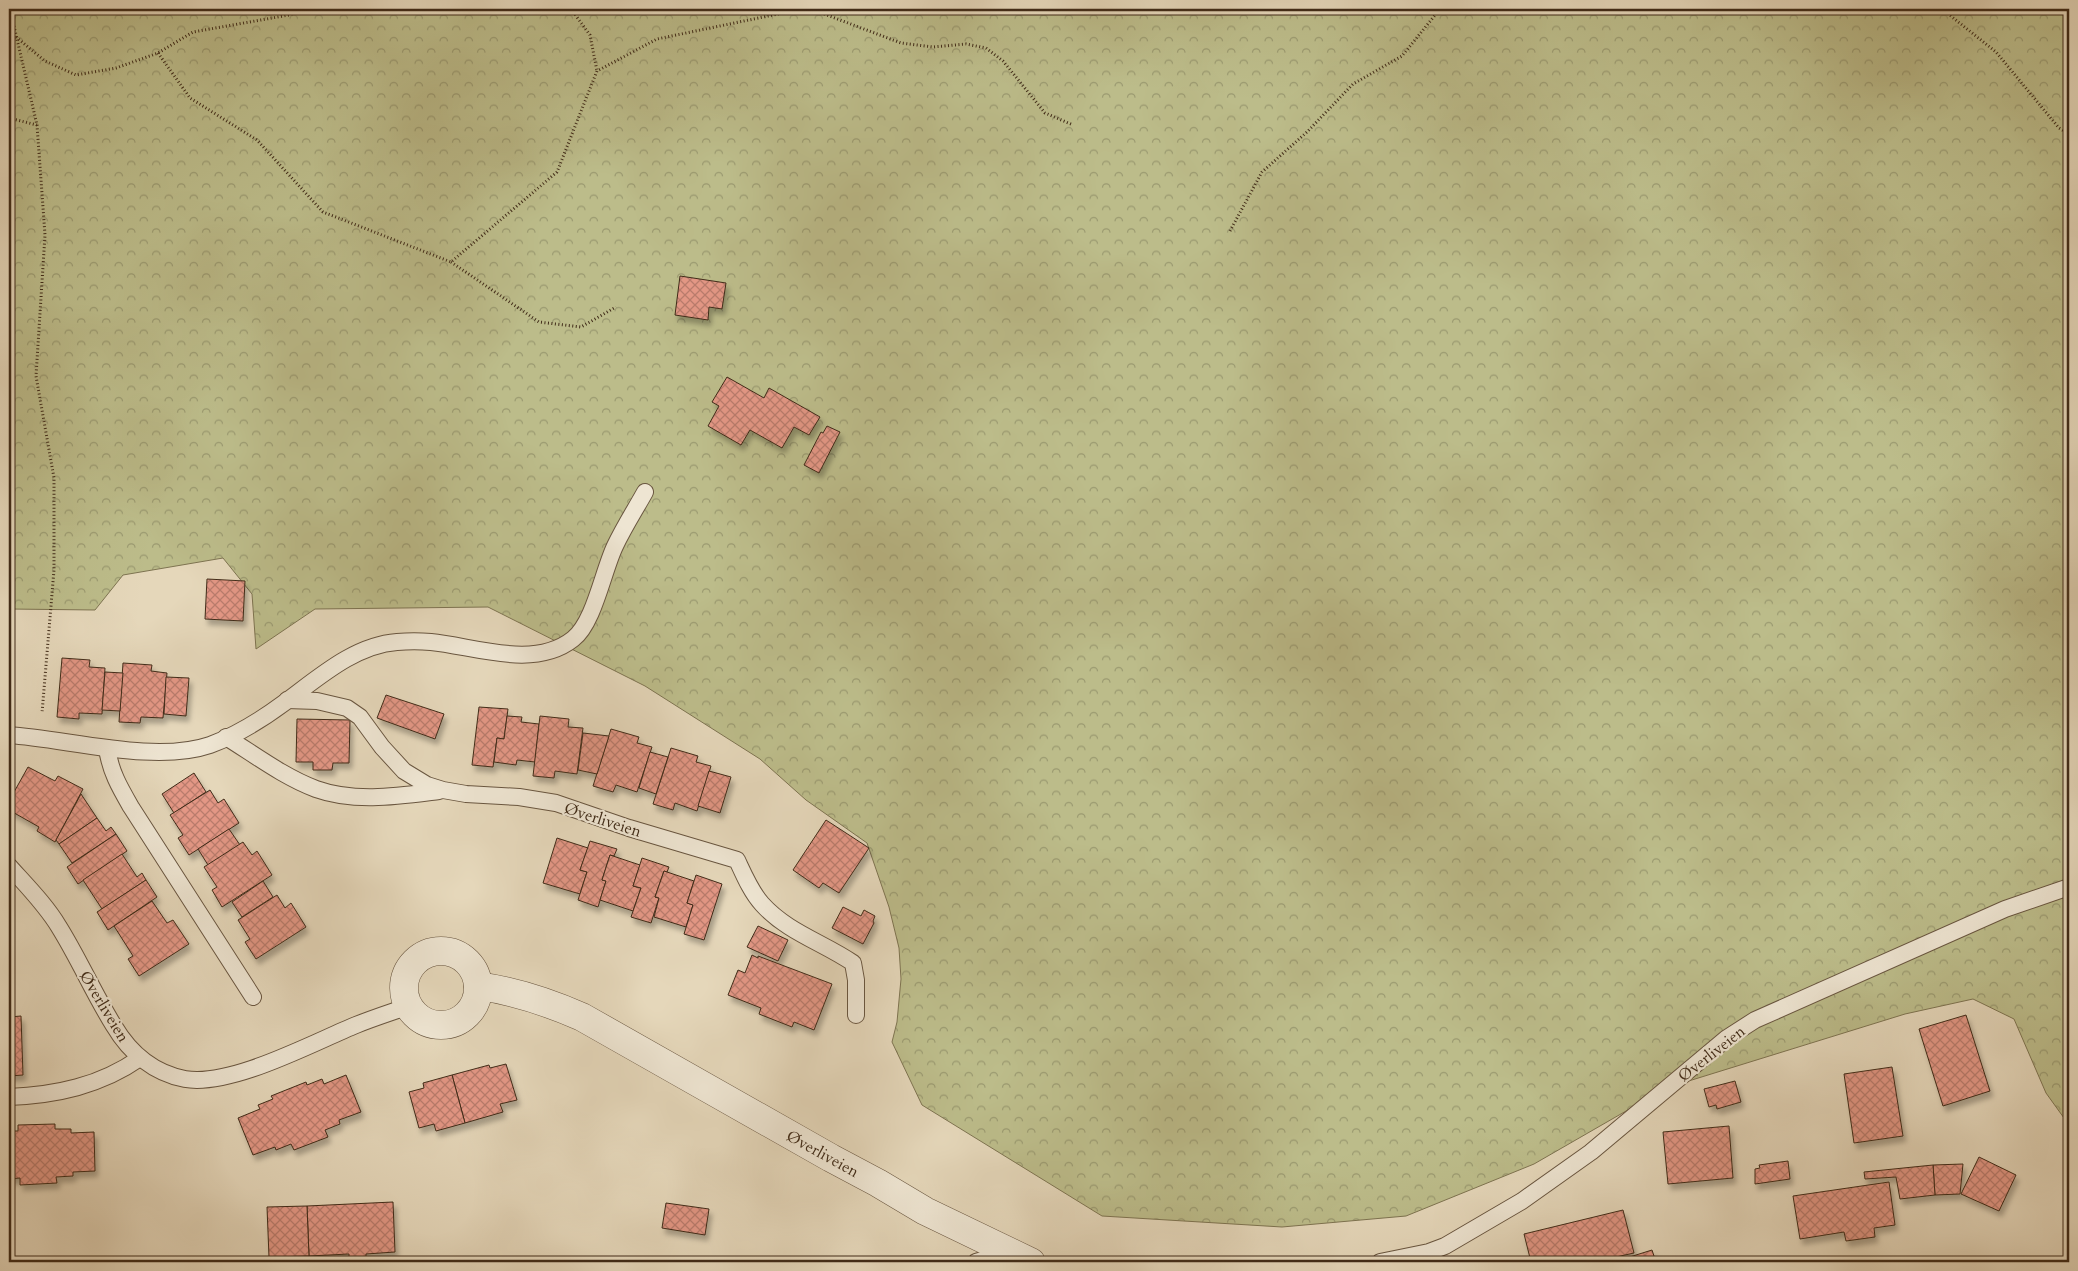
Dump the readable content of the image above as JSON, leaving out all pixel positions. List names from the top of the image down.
{
  "streets": {
    "street": ["Øverliveien"]
  }
}
